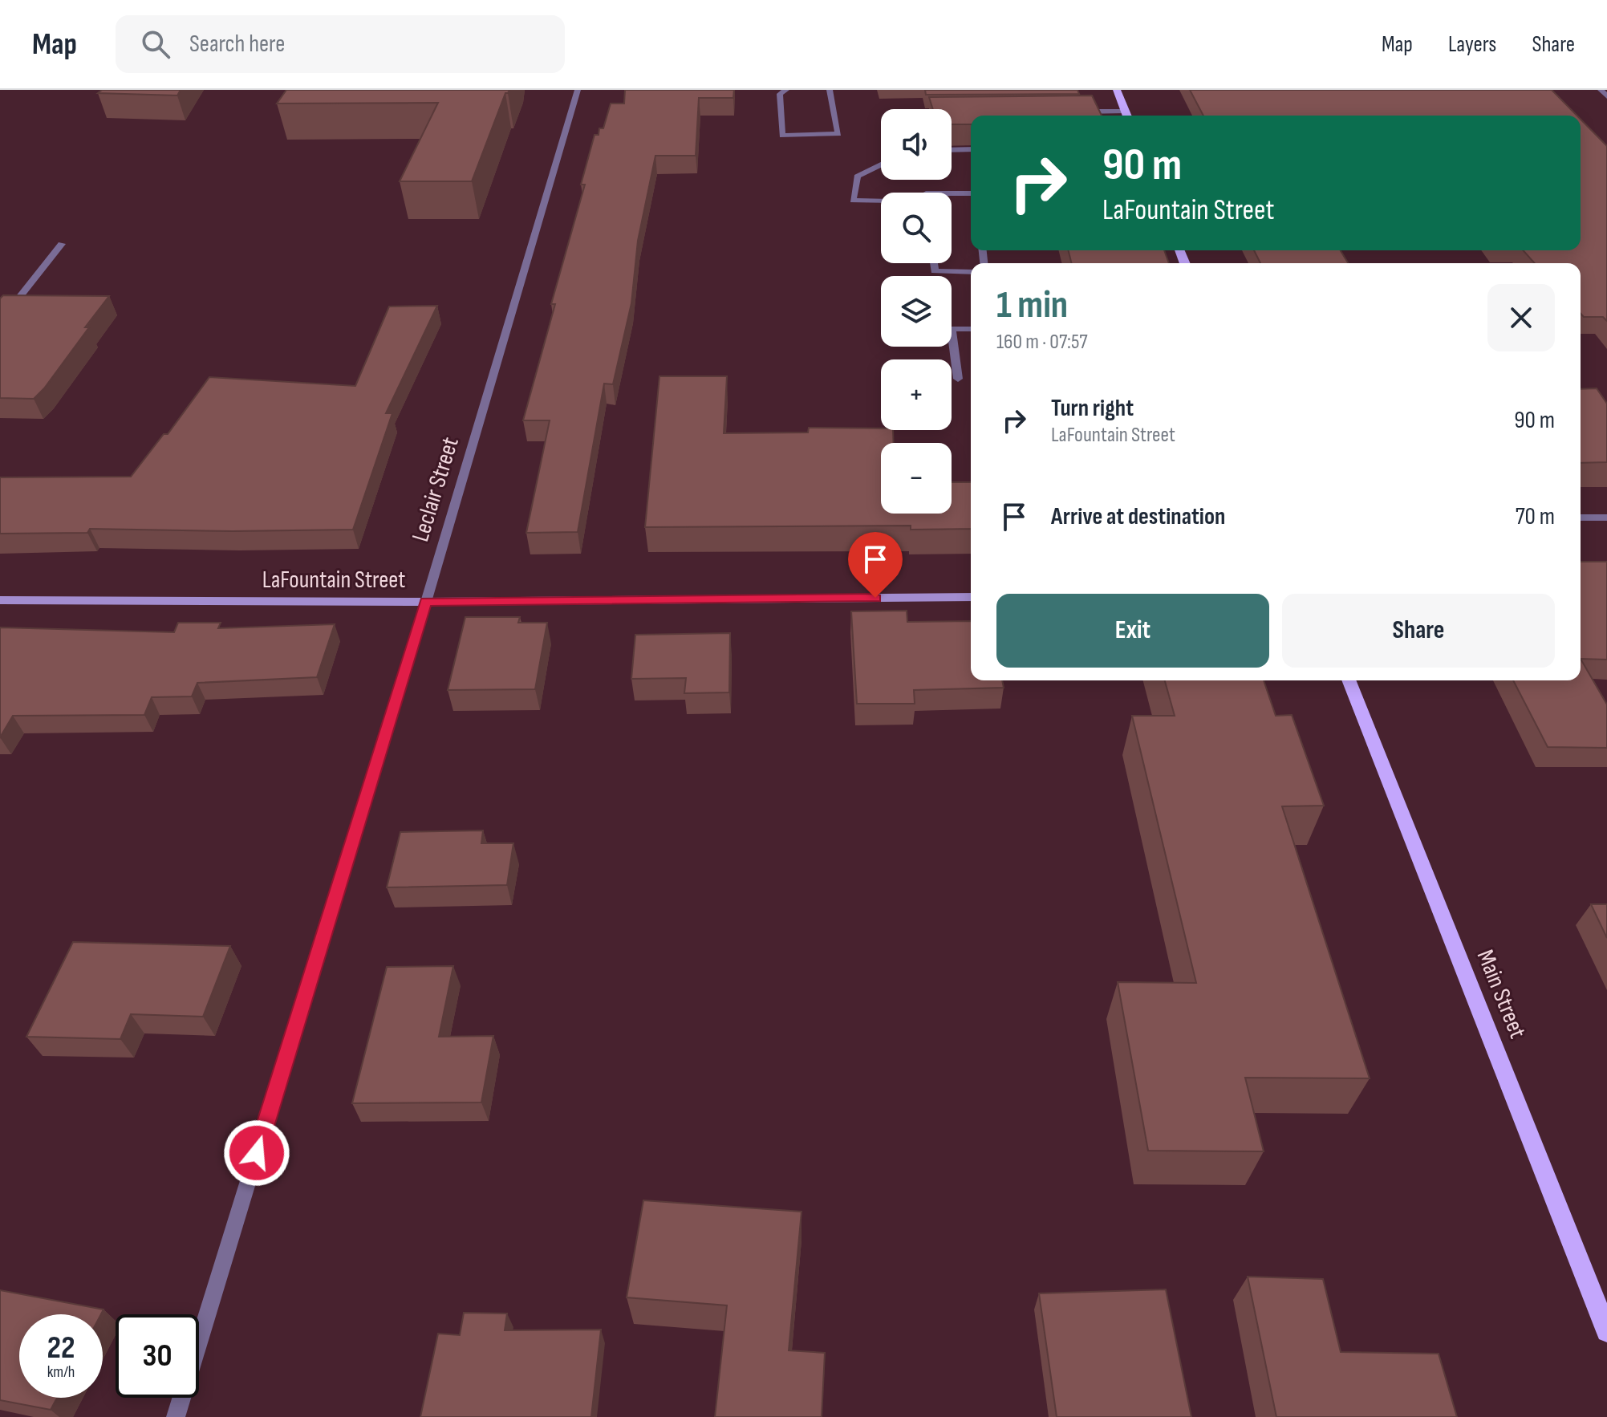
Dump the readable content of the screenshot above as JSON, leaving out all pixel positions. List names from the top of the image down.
{
  "streets": {
    "main road": ["Main Street"],
    "street": ["Leclair Street", "LaFountain Street"]
  },
  "crossings": [
    ["Leclair Street", "LaFountain Street"]
  ],
  "page": {
    "header": "Map",
    "search": "Search here",
    "nav": ["Map", "Layers", "Share"],
    "map_buttons": ["+", "−"],
    "turn": ["90 m", "LaFountain Street"],
    "heading": ["1 min", "160 m · 07:57"],
    "list": [
      {
        "name": "Turn right",
        "note": "LaFountain Street",
        "value": "90 m"
      },
      {
        "name": "Arrive at destination",
        "value": "70 m"
      }
    ],
    "buttons": ["Exit", "Share"],
    "speed": "22 km/h",
    "limit": "30"
  }
}
